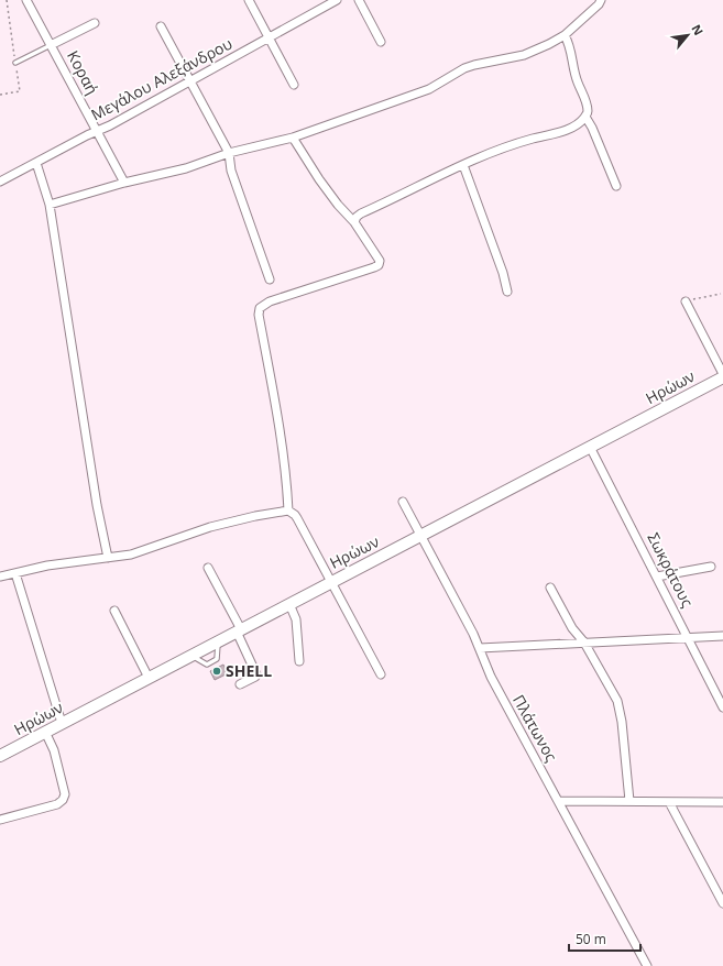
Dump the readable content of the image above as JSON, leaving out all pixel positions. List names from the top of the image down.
{
  "streets": {
    "street": [
      "Κοραή",
      "Μεγάλου Αλεξάνδρου",
      "Ηρώων",
      "Σωκράτους",
      "Πλάτωνος"
    ]
  },
  "crossings": [
    ["Κοραή", "Μεγάλου Αλεξάνδρου"],
    ["Ηρώων", "Σωκράτους"],
    ["Ηρώων", "Πλάτωνος"]
  ],
  "places": ["SHELL"],
  "scale_bar": "50 m",
  "north": "top right"
}
